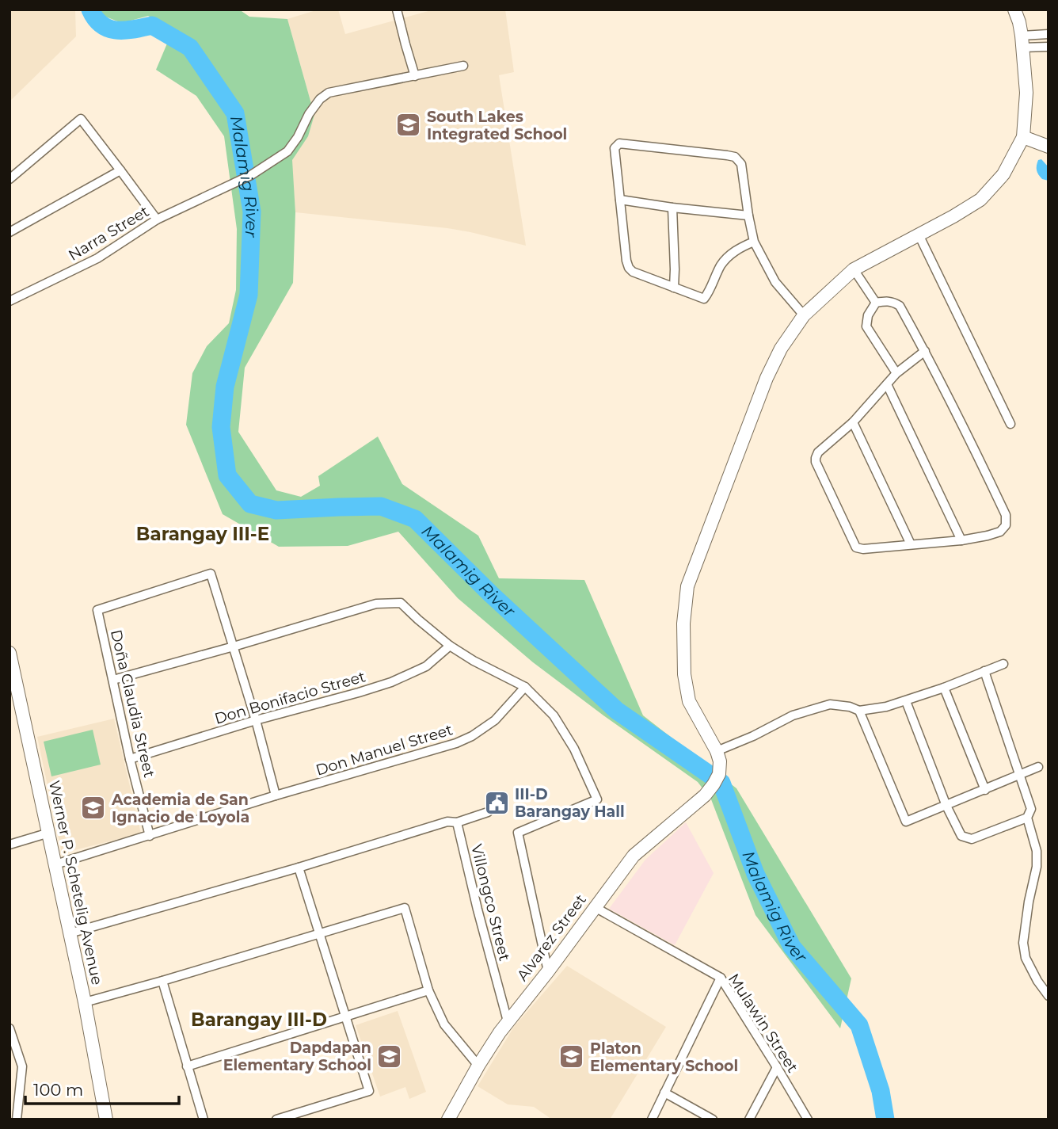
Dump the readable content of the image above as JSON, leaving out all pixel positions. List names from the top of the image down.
{
  "streets": {
    "street": [
      "Narra Street",
      "Don Bonifacio Street",
      "Doña Claudia Street",
      "Don Manuel Street",
      "Werner P. Schetelig Avenue",
      "Villongco Street",
      "Alvarez Street",
      "Mulawin Street"
    ]
  },
  "crossings": [
    ["Don Bonifacio Street", "Doña Claudia Street"],
    ["Doña Claudia Street", "Don Manuel Street"],
    ["Don Manuel Street", "Werner P. Schetelig Avenue"],
    ["Villongco Street", "Alvarez Street"],
    ["Alvarez Street", "Mulawin Street"]
  ],
  "districts": ["Barangay III-E", "Barangay III-D"],
  "water": ["Malamig River"],
  "places": {
    "school or university": [
      "South Lakes Integrated School",
      "Academia de San Ignacio de Loyola",
      "Dapdapan Elementary School",
      "Platon Elementary School"
    ],
    "public building": ["III-D Barangay Hall"]
  },
  "scale_bar": "100 m"
}
